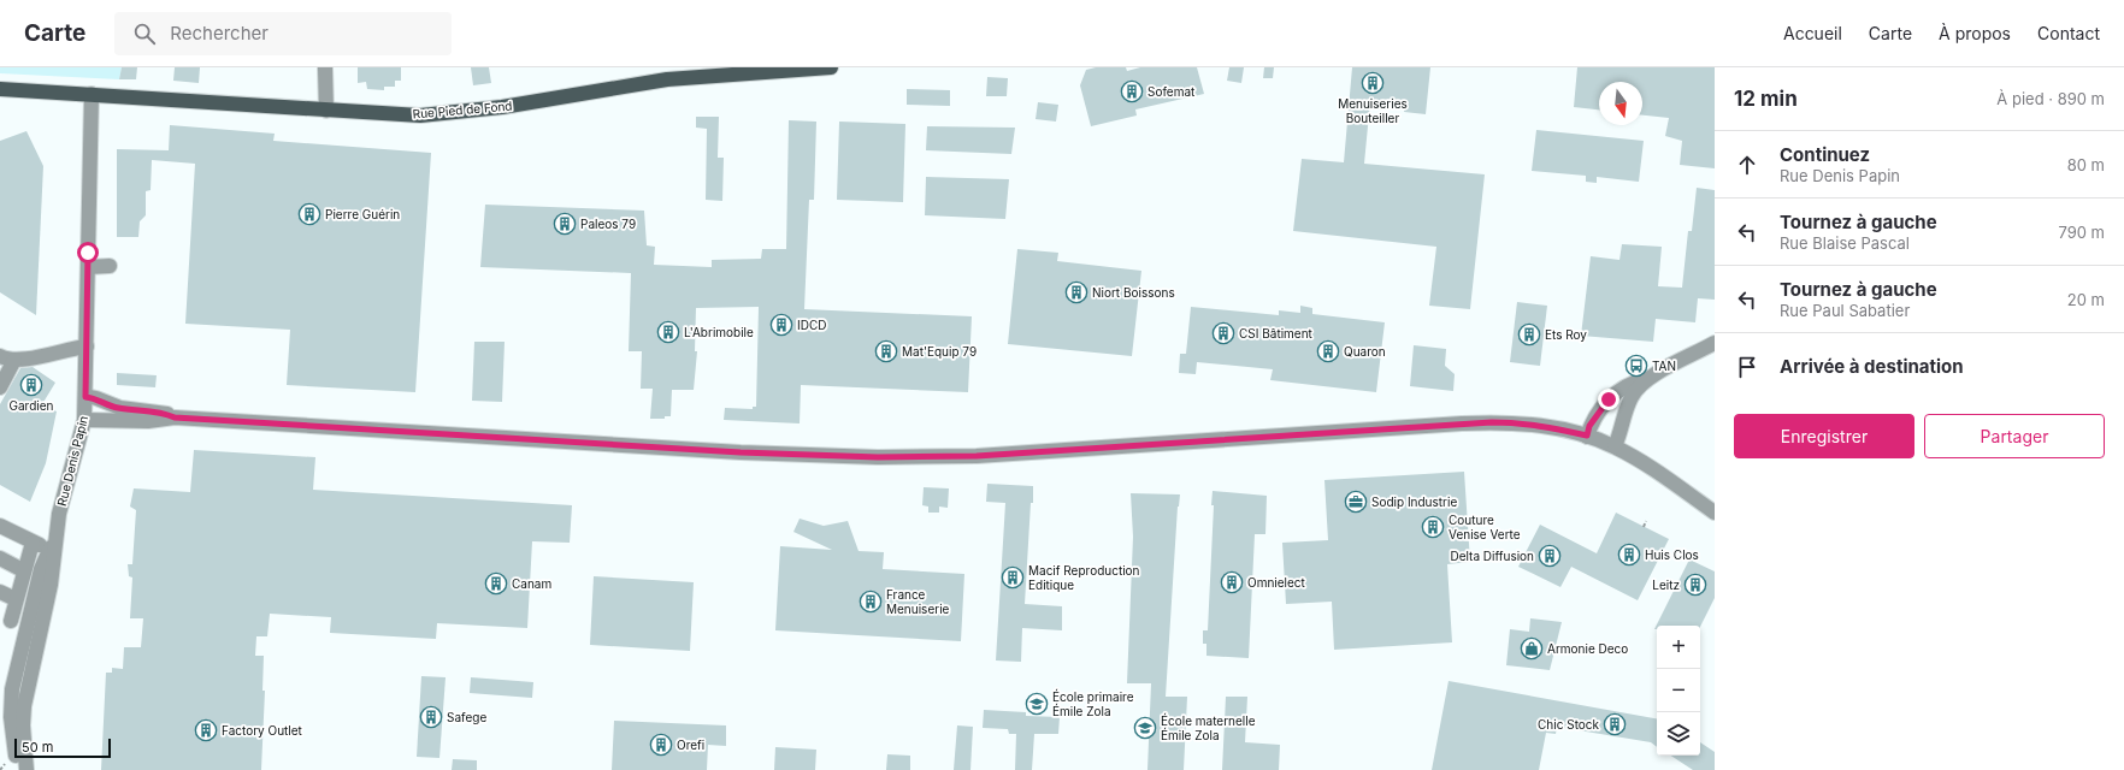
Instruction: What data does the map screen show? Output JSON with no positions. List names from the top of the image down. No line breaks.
{"streets":{"main road":["Rue Pied de Fond"],"street":["Rue Denis Papin"]},"crossings":[["Rue Pied de Fond","Rue Denis Papin"]],"places":{"building":["Menuiseries Bouteiller","Sofemat","Pierre Guérin","Paleos 79","Niort Boissons","IDCD","L'Abrimobile","CSI Bâtiment","Ets Roy","Mat'Equip 79","Quaron","Gardien","Couture Venise Verte","Huis Clos","Delta Diffusion","Macif Reproduction Editique","Omnielect","Canam","Leitz","France Menuiserie","Safege","Chic Stock","Factory Outlet","Orefi"],"bus stop":["TAN"],"office":["Sodip Industrie"],"shop":["Armonie Deco"],"school or university":["École primaire Émile Zola","École maternelle Émile Zola"]},"scale_bar":"50 m","north":"bottom","page":{"header":"Carte","search":"Rechercher","nav":["Accueil","Carte","À propos","Contact"],"heading":["12 min","À pied · 890 m"],"list":[["Continuez","Rue Denis Papin","80 m"],["Tournez à gauche","Rue Blaise Pascal","790 m"],["Tournez à gauche","Rue Paul Sabatier","20 m"],"Arrivée à destination"],"buttons":["Enregistrer","Partager"],"map_buttons":["+","−"],"scale":"50 m"}}
